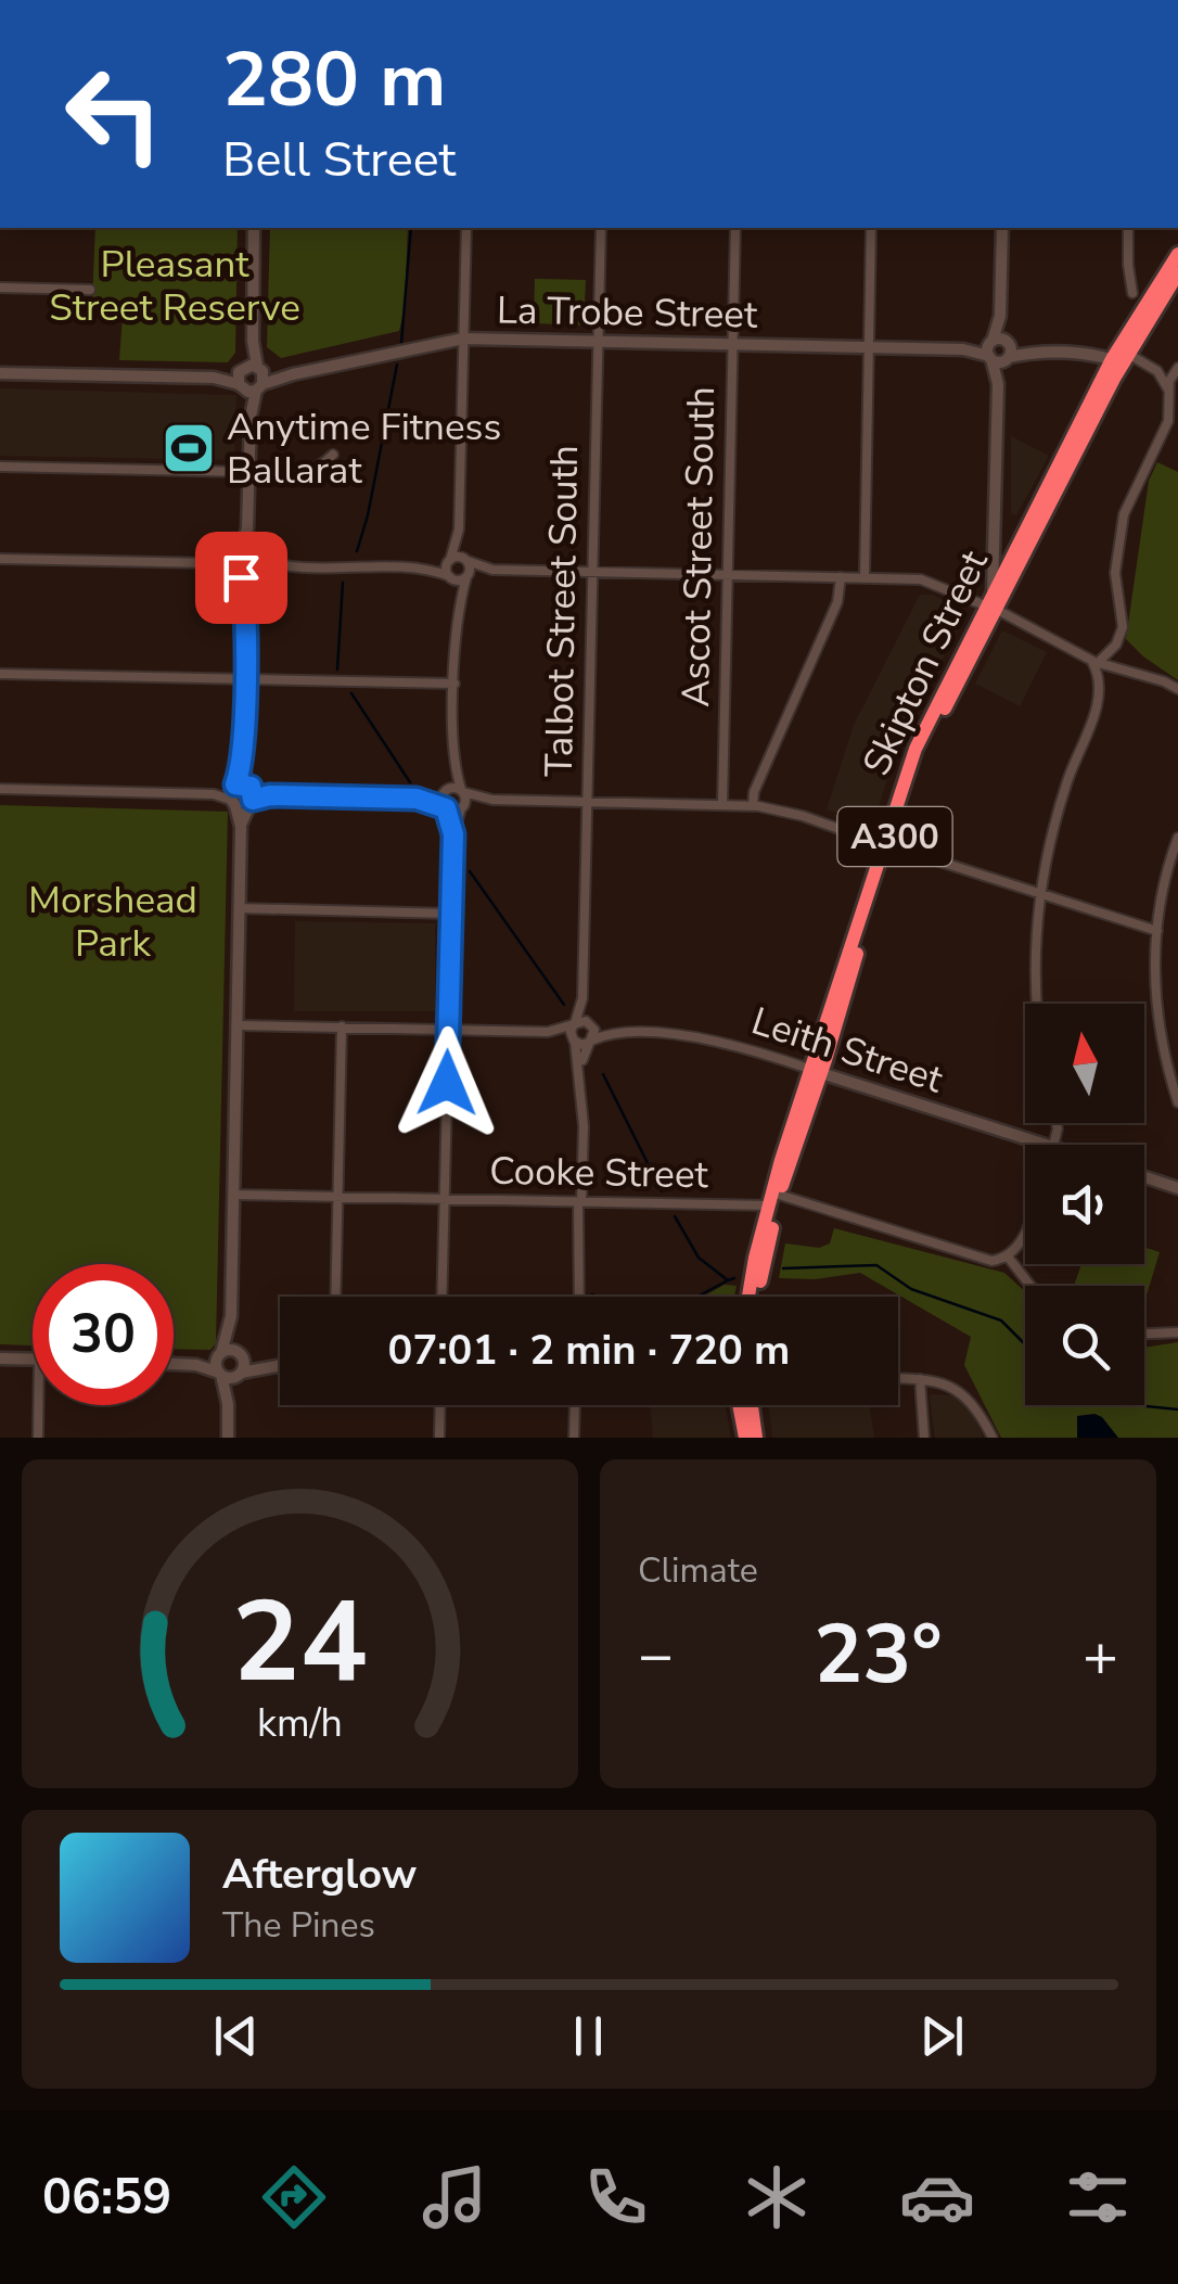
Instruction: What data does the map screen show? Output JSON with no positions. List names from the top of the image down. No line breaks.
{"streets":{"highway":["Skipton Street","A300"],"main road":["La Trobe Street","Leith Street"],"street":["Ascot Street South","Talbot Street South","Cooke Street"]},"crossings":[["La Trobe Street","Ascot Street South"],["La Trobe Street","Talbot Street South"],["Talbot Street South","Leith Street"],["Skipton Street","Leith Street"],["Skipton Street","Cooke Street"]],"parks":["Pleasant Street Reserve","Morshead Park"],"places":{"sports":["Anytime Fitness Ballarat"]},"north":"top","page":{"turn":["280 m","Bell Street"],"limit":"30","trip":"07:01 · 2 min · 720 m","tile":"Climate","heat":["−","23°","+"],"song":["Afterglow","The Pines"],"tabs":"06:59","gauge":["24","km/h"]}}
